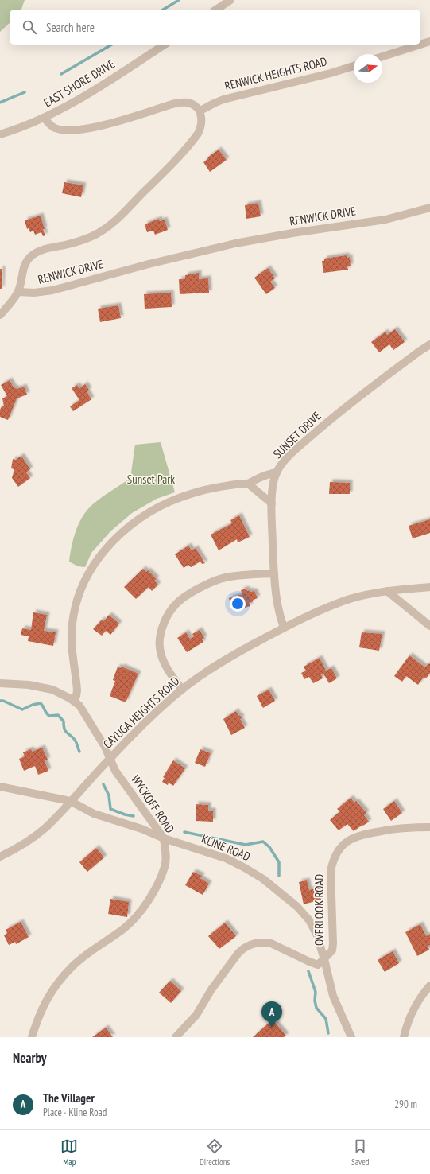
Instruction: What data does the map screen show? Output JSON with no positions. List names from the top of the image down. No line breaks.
{"streets":{"street":["RENWICK HEIGHTS ROAD","EAST SHORE DRIVE","RENWICK DRIVE","SUNSET DRIVE","CAYUGA HEIGHTS ROAD","WYCKOFF ROAD","KLINE ROAD","OVERLOOK ROAD"]},"crossings":[["RENWICK HEIGHTS ROAD","RENWICK DRIVE"],["SUNSET DRIVE","CAYUGA HEIGHTS ROAD"],["CAYUGA HEIGHTS ROAD","WYCKOFF ROAD"],["CAYUGA HEIGHTS ROAD","KLINE ROAD"],["WYCKOFF ROAD","KLINE ROAD"],["KLINE ROAD","OVERLOOK ROAD"]],"parks":["Sunset Park"],"north":"right","page":{"search":"Search here","pins":"A","heading":"Nearby","list":[{"mark":"A","name":"The Villager","note":"Place · Kline Road","value":"290 m"}],"nav":["Map","Directions","Saved"]}}
